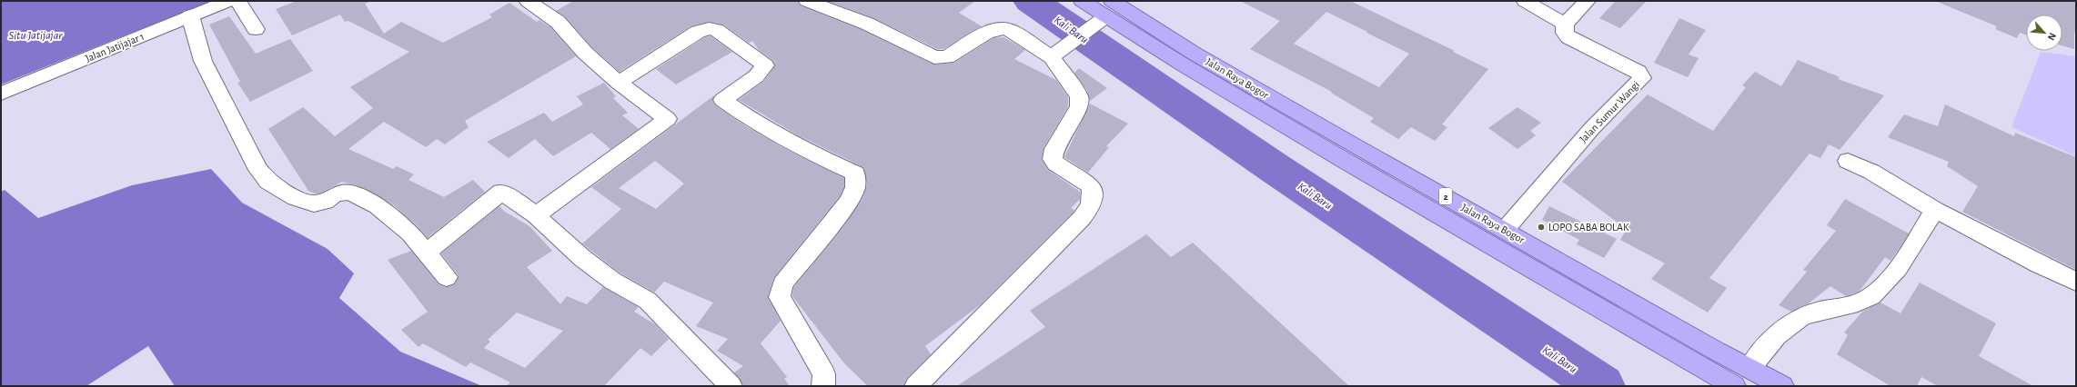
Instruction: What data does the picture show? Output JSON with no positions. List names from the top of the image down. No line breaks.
{"streets":{"highway":["Jalan Raya Bogor","2"],"street":["Jalan Jatijajar 1","Jalan Sumur Wangi"]},"crossings":[["Jalan Raya Bogor","Jalan Sumur Wangi"]],"water":["Kali Baru","Situ Jatijajar"],"places":["LOPO SABA BOLAK"],"north":"bottom right"}
